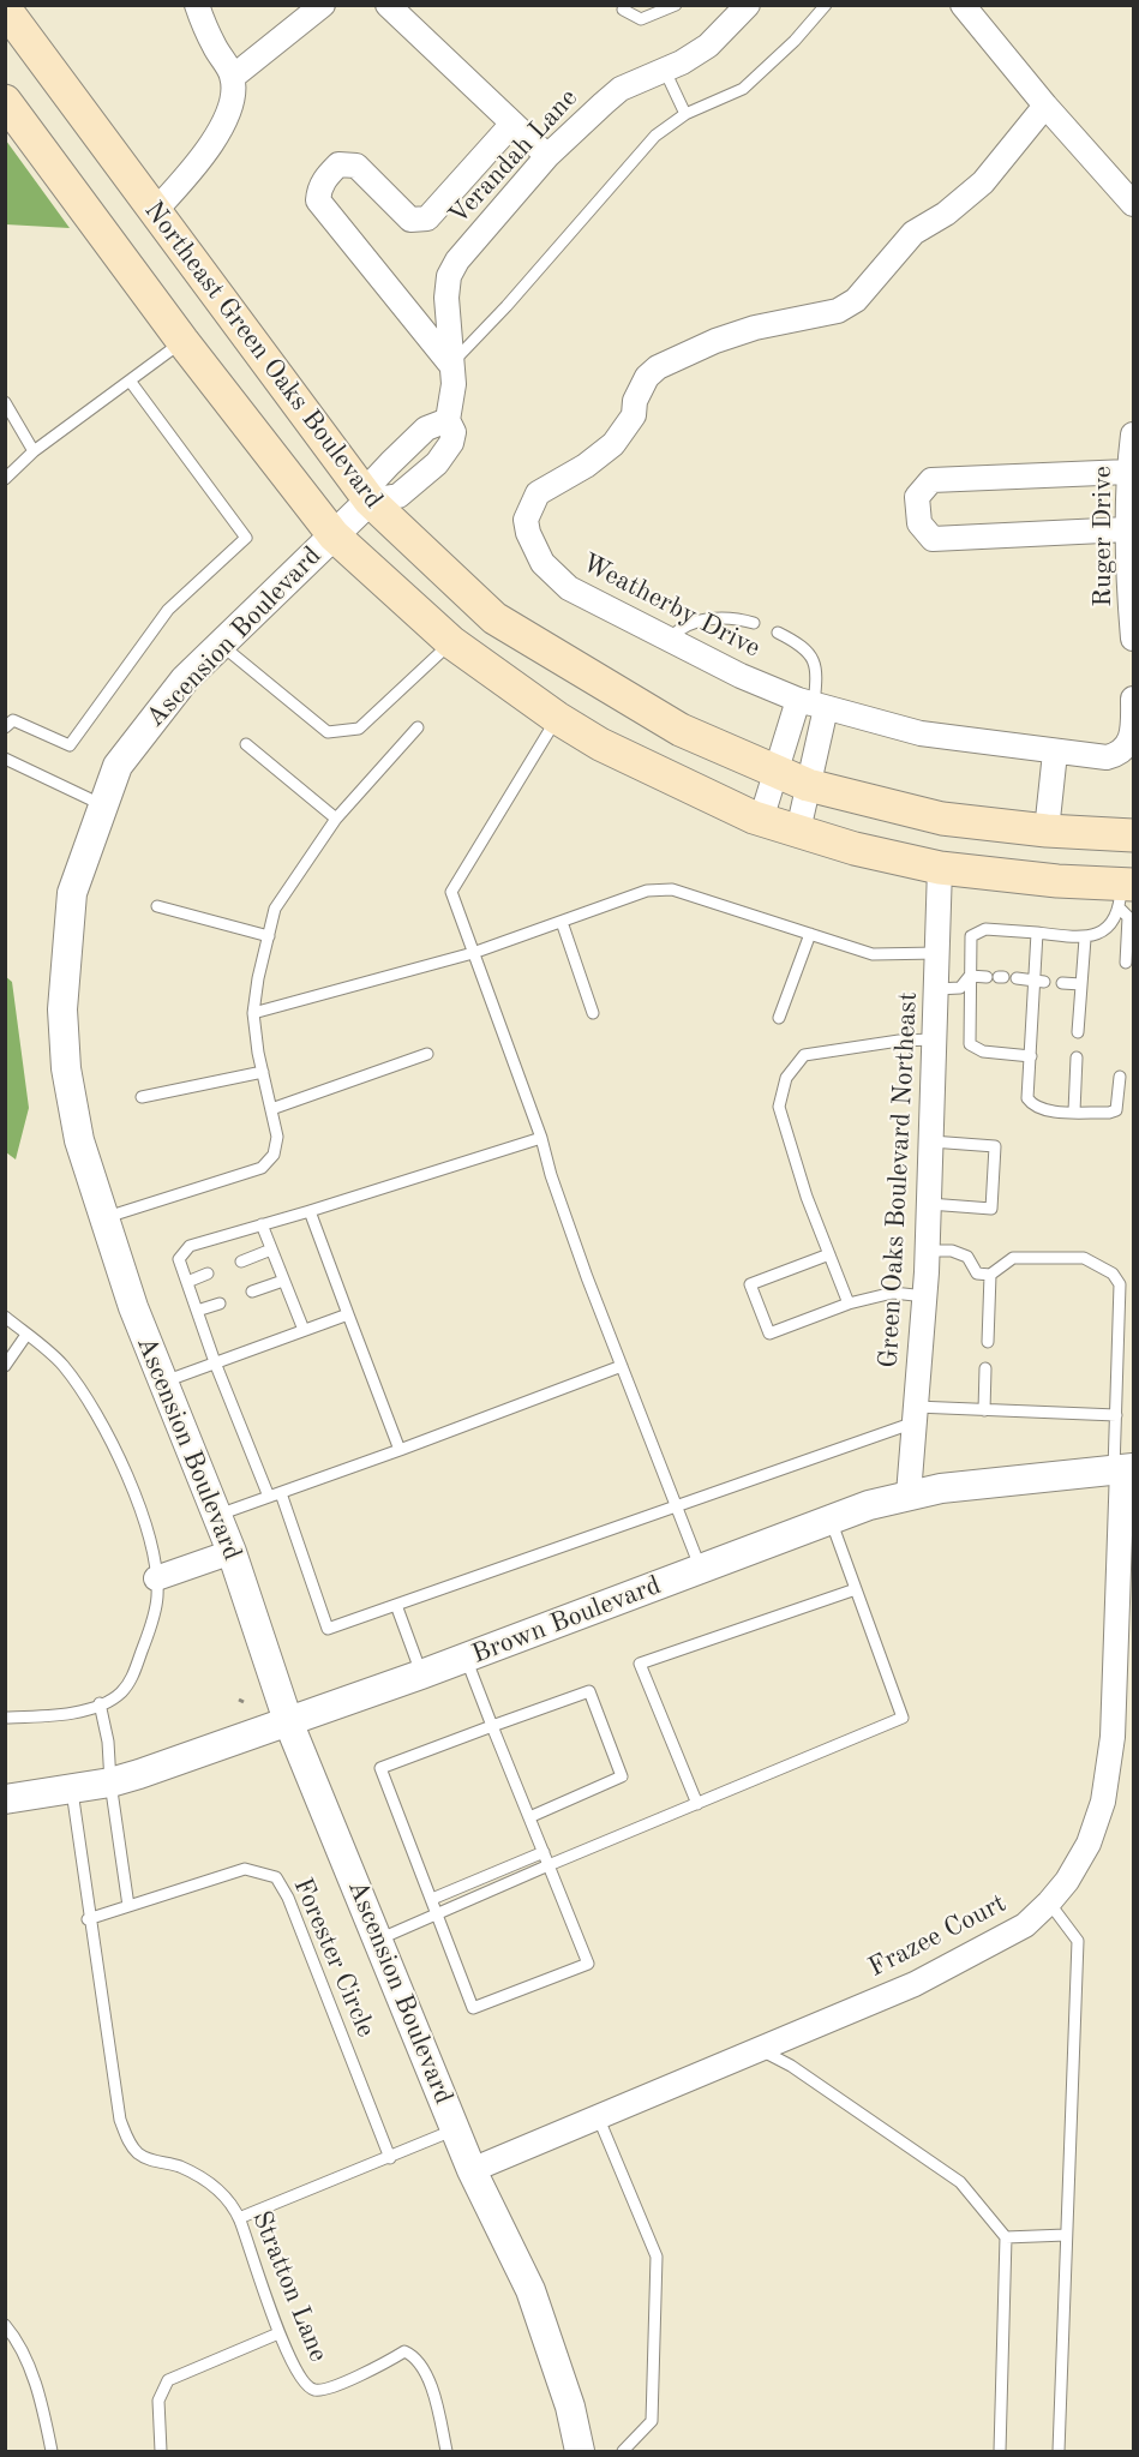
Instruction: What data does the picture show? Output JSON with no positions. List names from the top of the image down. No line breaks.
{"streets":{"main road":["Northeast Green Oaks Boulevard"],"street":["Verandah Lane","Ruger Drive","Weatherby Drive","Ascension Boulevard","Green Oaks Boulevard Northeast","Brown Boulevard","Frazee Court"],"lane":["Forester Circle","Stratton Lane"]},"crossings":[["Verandah Lane","Northeast Green Oaks Boulevard"],["Verandah Lane","Ascension Boulevard"],["Northeast Green Oaks Boulevard","Ascension Boulevard"],["Northeast Green Oaks Boulevard","Green Oaks Boulevard Northeast"],["Ascension Boulevard","Brown Boulevard"],["Ascension Boulevard","Frazee Court"],["Green Oaks Boulevard Northeast","Brown Boulevard"],["Brown Boulevard","Frazee Court"],["Brown Boulevard","Stratton Lane"]]}
